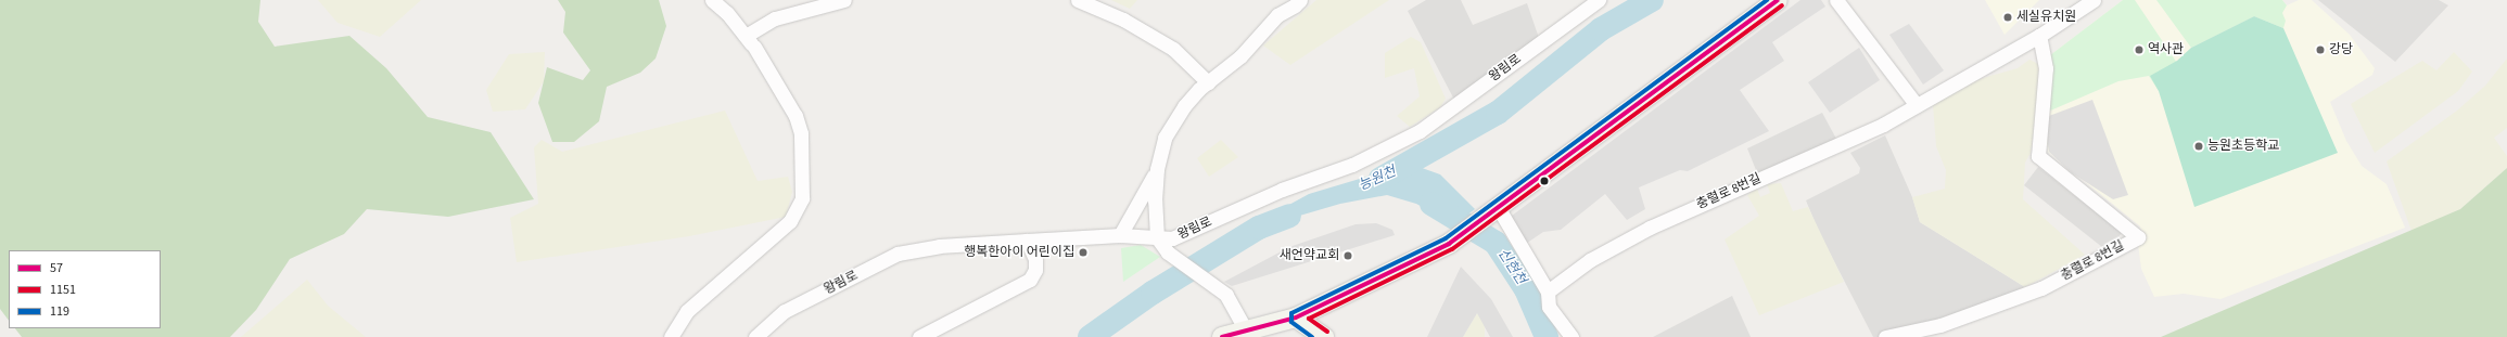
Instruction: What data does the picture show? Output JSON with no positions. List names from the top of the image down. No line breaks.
{"streets":{"street":["왕림로","충렬로 8번길"]},"water":["능원천","신현천"],"places":["세실유치원","역사관","강당","능원초등학교","행복한아이 어린이집","새언약교회"],"lines":["transit line 57","transit line 119","transit line 1151"],"legend":["57","1151","119"]}
